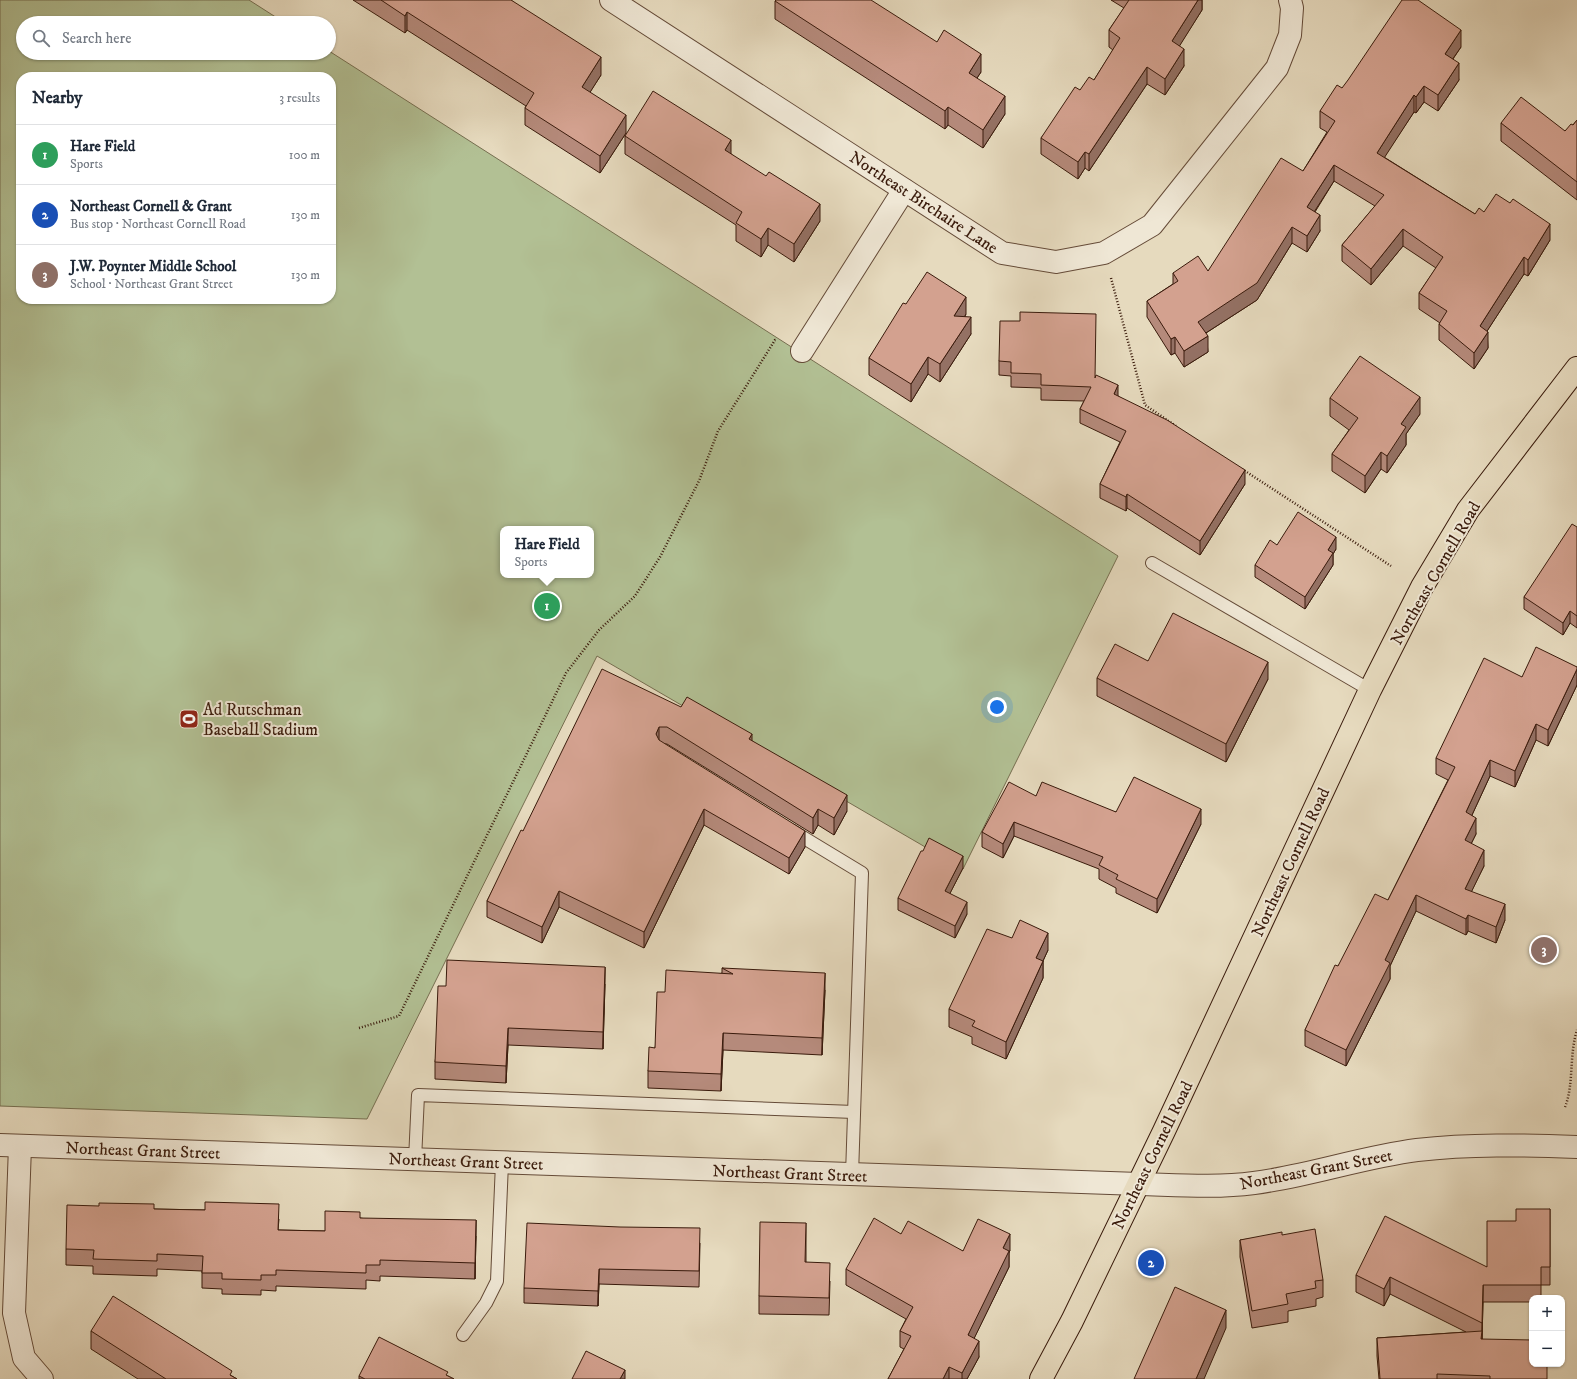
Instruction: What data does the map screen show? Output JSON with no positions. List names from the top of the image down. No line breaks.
{"streets":{"highway":["Northeast Cornell Road"],"street":["Northeast Birchaire Lane","Northeast Grant Street"]},"crossings":[["Northeast Cornell Road","Northeast Grant Street"]],"places":{"sports":["Ad Rutschman Baseball Stadium"]},"page":{"search":"Search here","heading":["Nearby","3 results"],"list":[{"mark":"1","name":"Hare Field","note":"Sports","value":"100 m"},{"mark":"2","name":"Northeast Cornell & Grant","note":"Bus stop · Northeast Cornell Road","value":"130 m"},{"mark":"3","name":"J.W. Poynter Middle School","note":"School · Northeast Grant Street","value":"130 m"}],"popup":["Hare Field","Sports"],"pins":["1","3","2"],"map_buttons":["+","−"]}}
